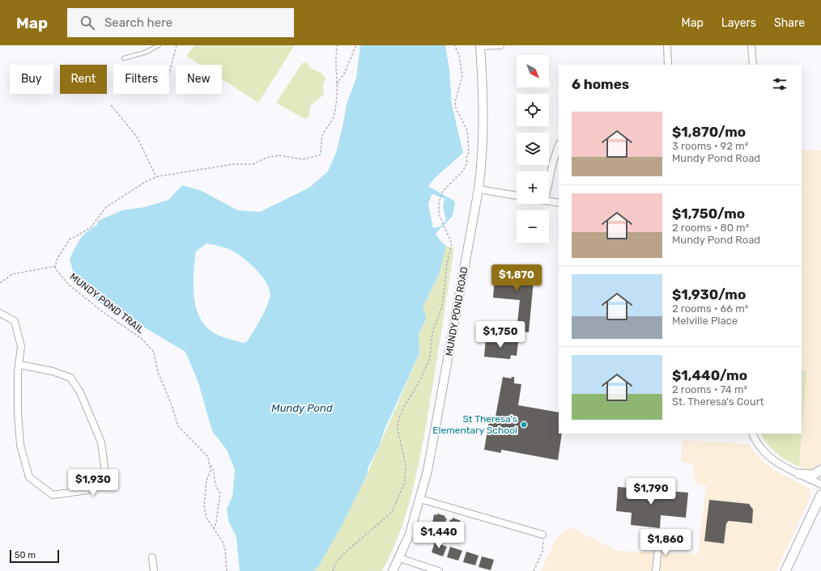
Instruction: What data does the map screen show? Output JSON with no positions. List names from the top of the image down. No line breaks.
{"streets":{"street":["MUNDY POND ROAD"],"path":["MUNDY POND TRAIL"]},"water":["Mundy Pond"],"places":["St Theresa's Elementary School"],"scale_bar":"50 m","north":"bottom right","page":{"header":"Map","search":"Search here","nav":["Map","Layers","Share"],"map_buttons":["+","−"],"chip":["Buy","Rent","Filters","New"],"heading":"6 homes","list":[{"name":"$1,870/mo","note":"3 rooms · 92 m² · Mundy Pond Road"},{"name":"$1,750/mo","note":"2 rooms · 80 m² · Mundy Pond Road"},{"name":"$1,930/mo","note":"2 rooms · 66 m² · Melville Place"},{"name":"$1,440/mo","note":"2 rooms · 74 m² · St. Theresa's Court"}],"price":["$1,870","$1,750","$1,930","$1,790","$1,440","$1,860"],"scale":"50 m"}}
